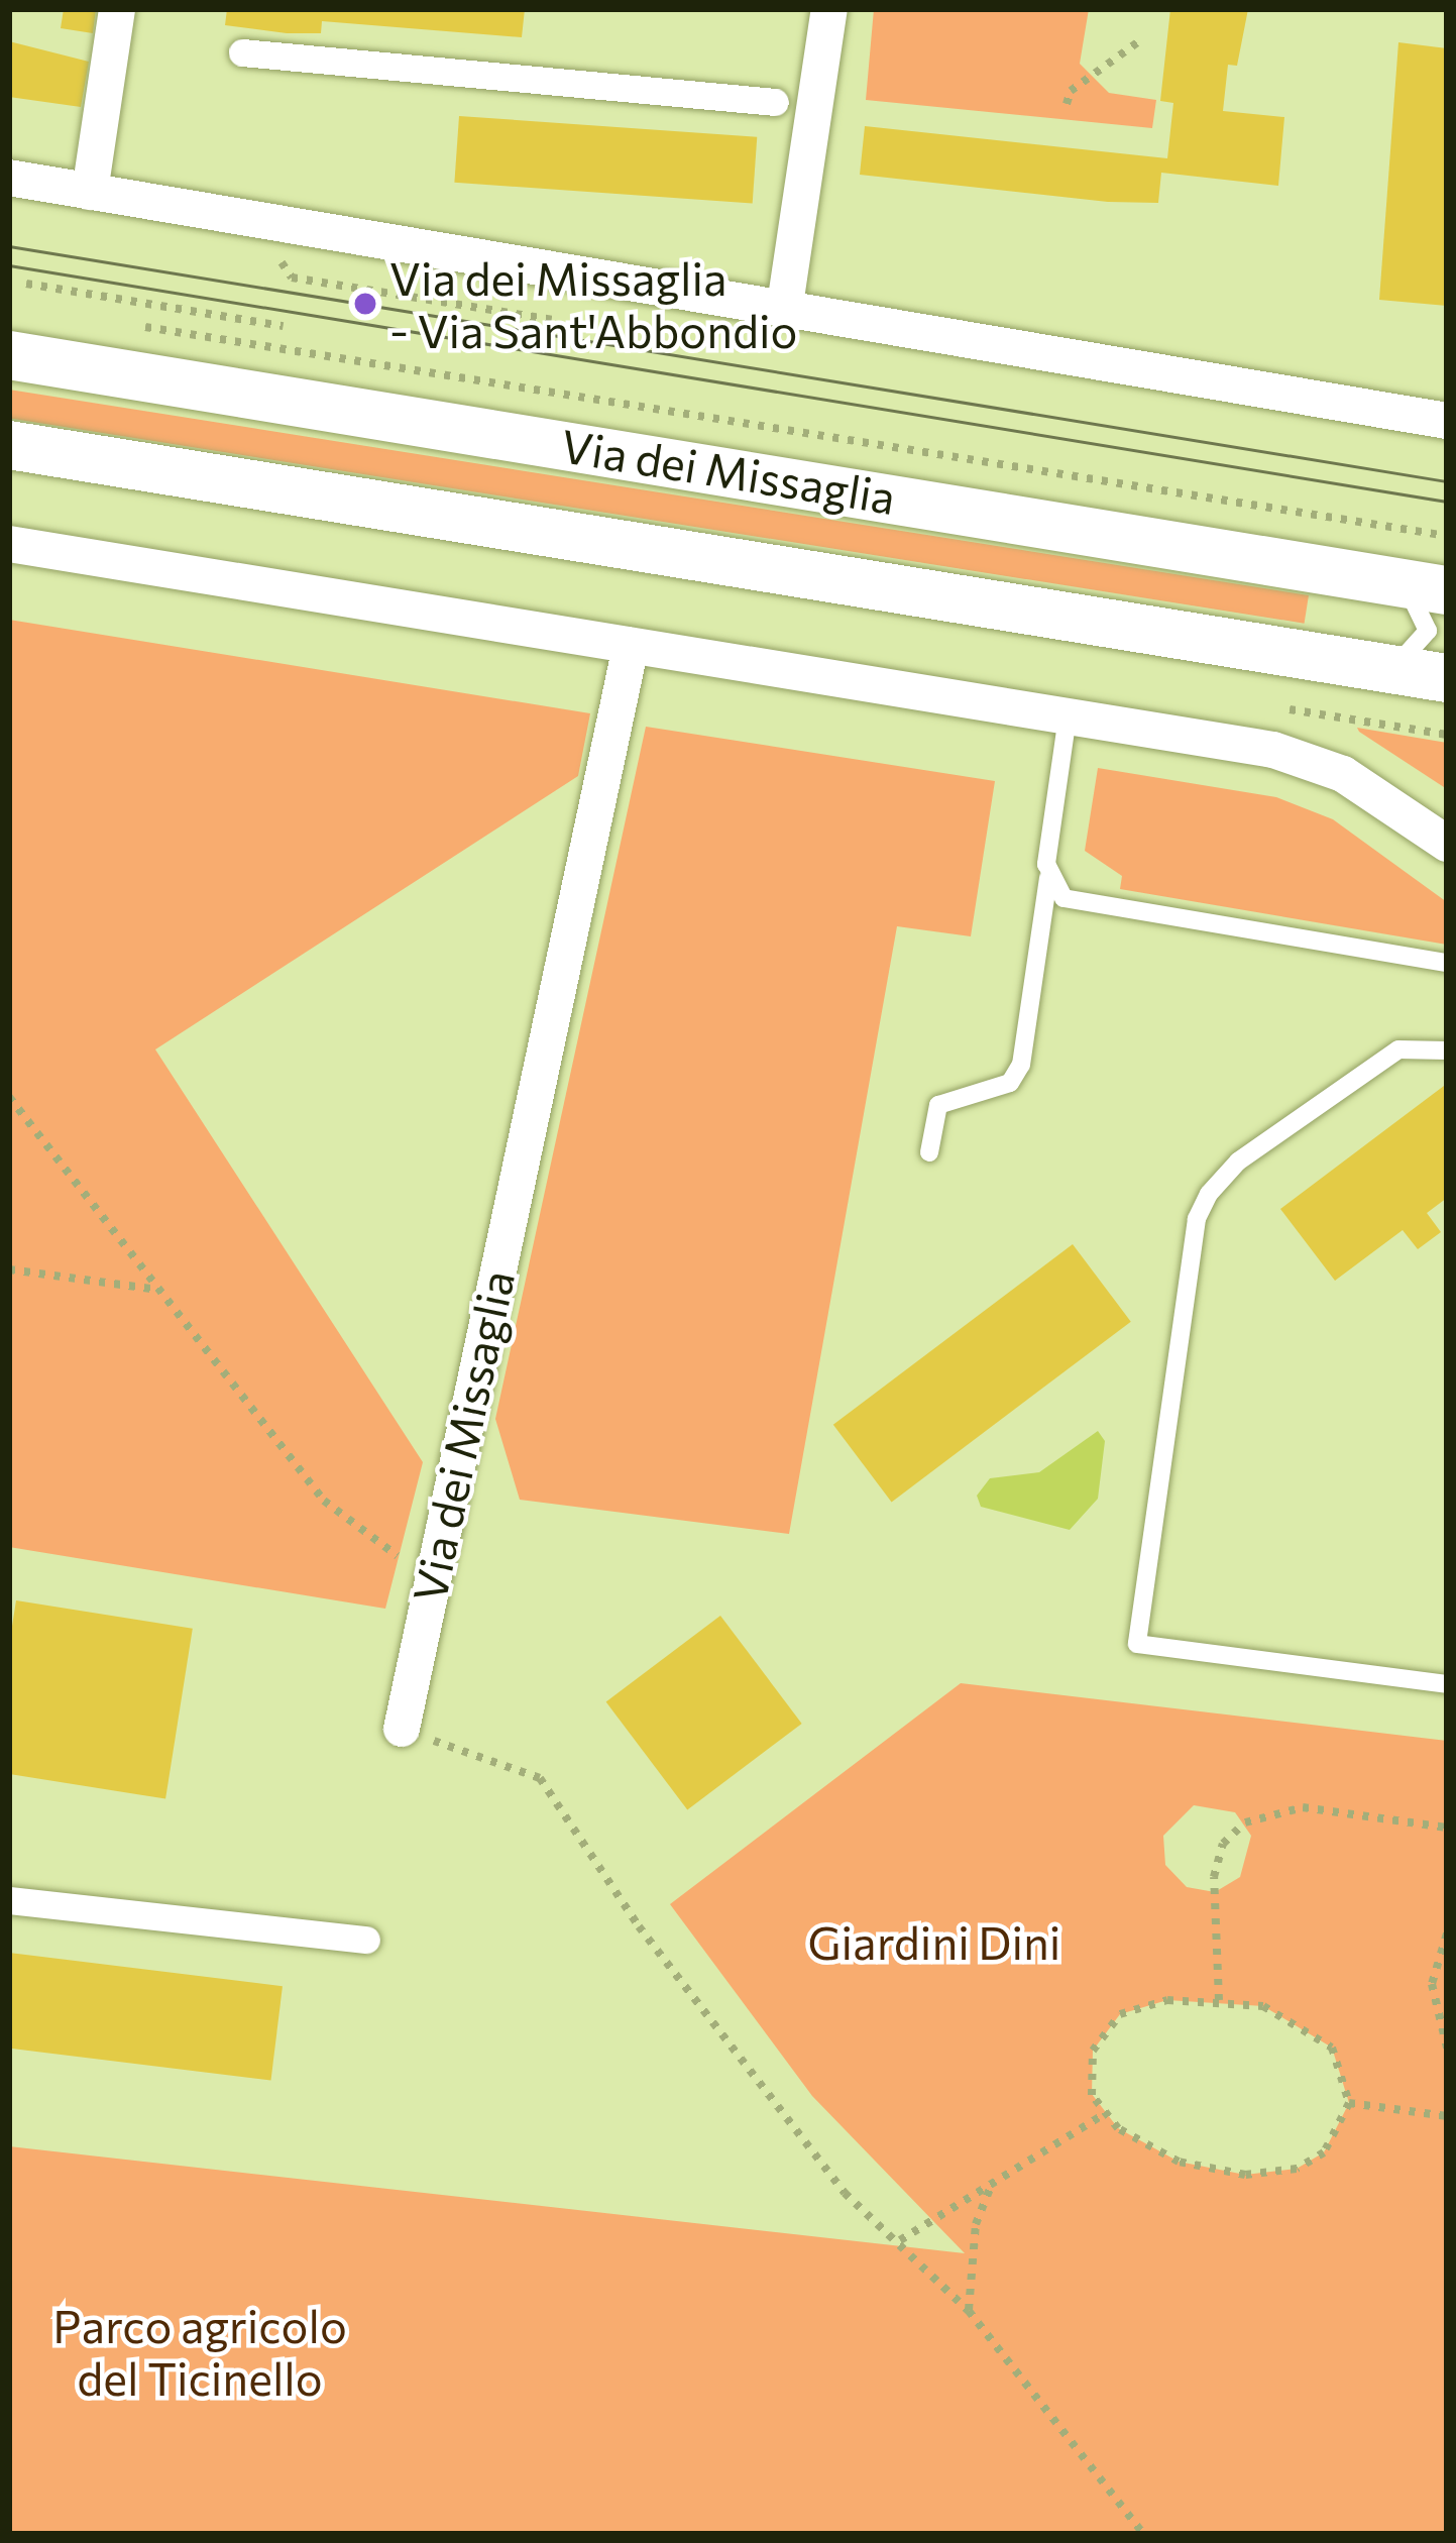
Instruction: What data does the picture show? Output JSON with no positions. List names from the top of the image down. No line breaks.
{"streets":{"main road":["Via dei Missaglia"]},"parks":["Giardini Dini","Parco agricolo del Ticinello"],"places":["Via dei Missaglia - Via Sant'Abbondio"]}
